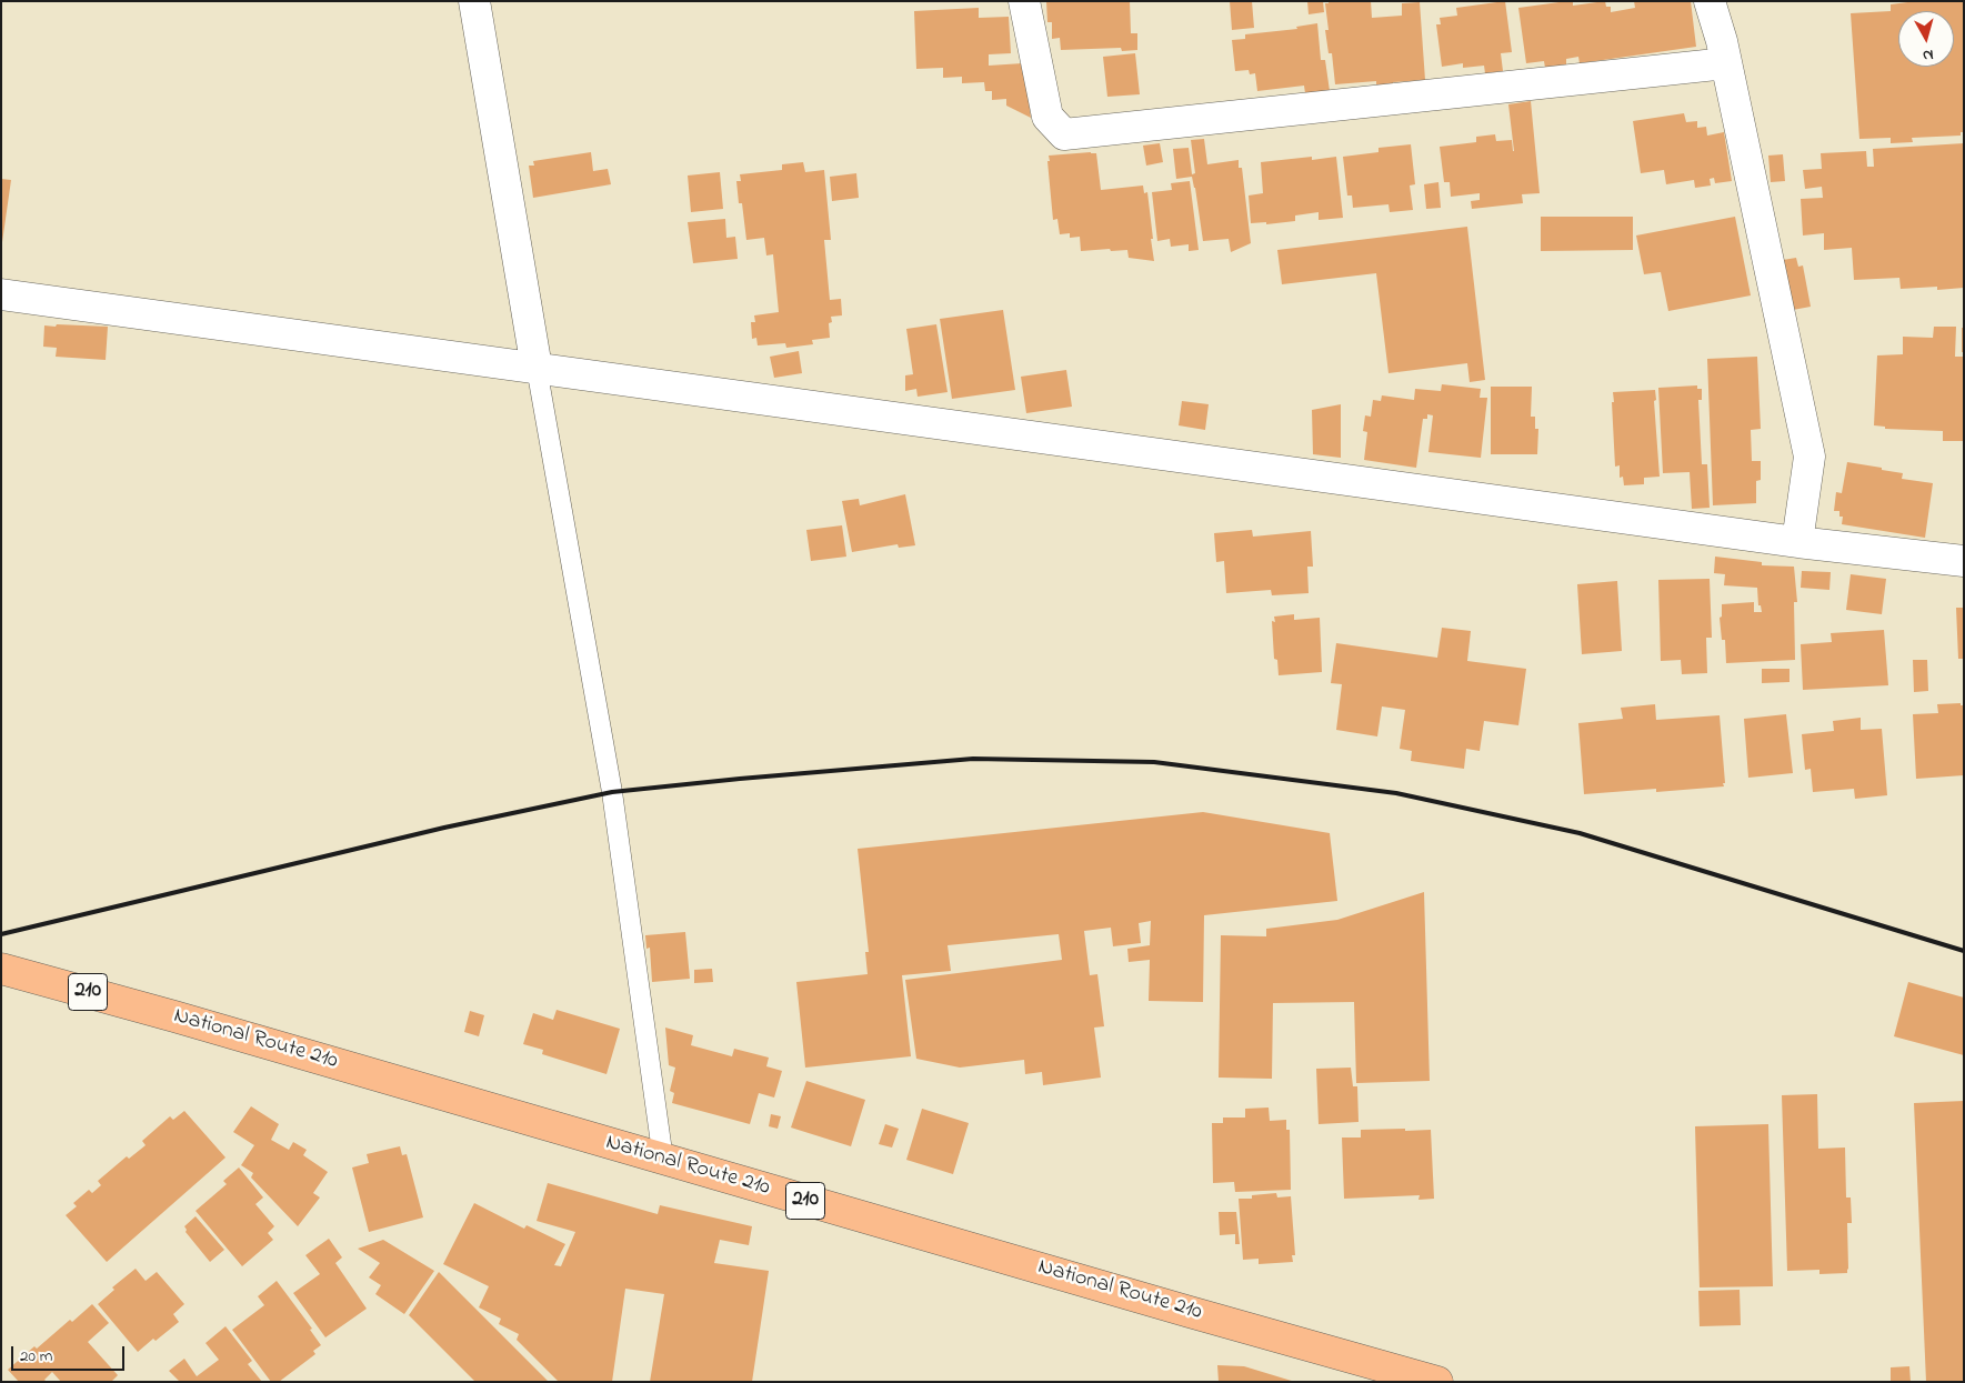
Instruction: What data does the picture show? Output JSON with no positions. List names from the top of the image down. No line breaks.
{"streets":{"highway":["210","National Route 210"]},"scale_bar":"20 m","north":"bottom"}
